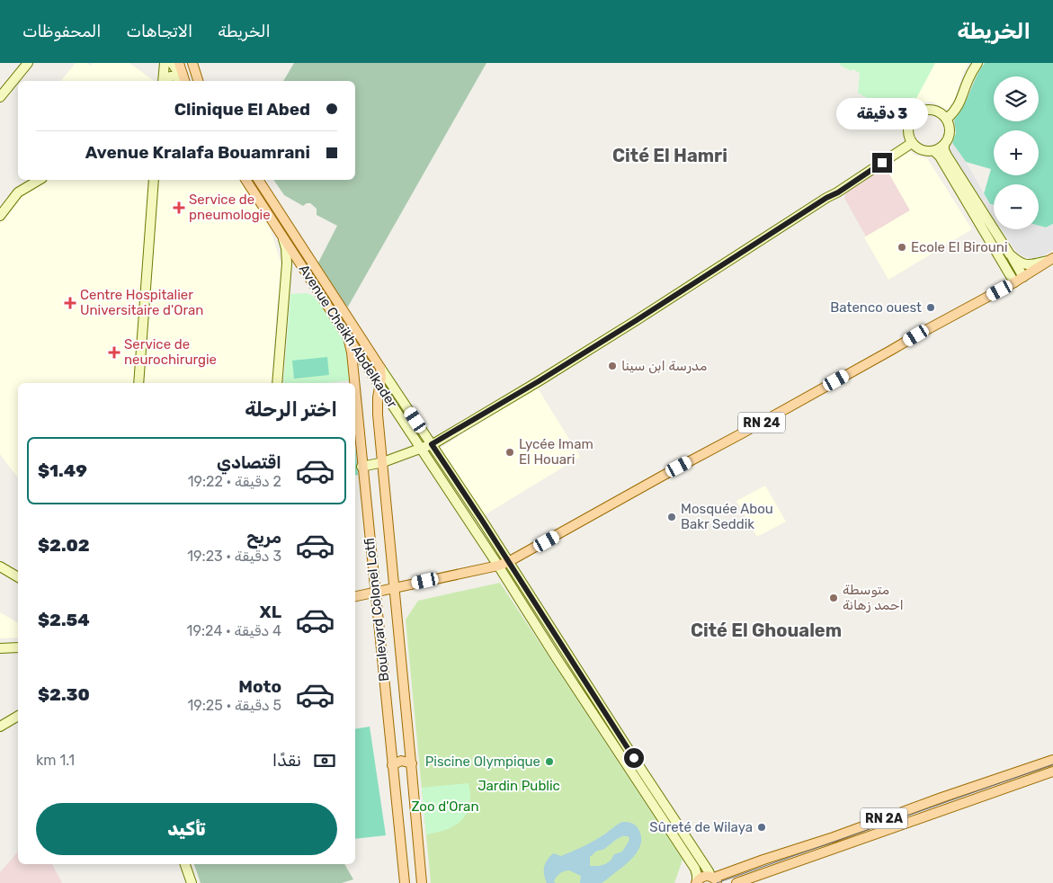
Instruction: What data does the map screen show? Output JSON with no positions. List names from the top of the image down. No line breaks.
{"streets":{"main road":["Avenue Cheikh Abdelkader","RN 24","Boulevard Colonel Lotfi","RN 2A"]},"crossings":[["Avenue Cheikh Abdelkader","RN 24"],["Avenue Cheikh Abdelkader","Boulevard Colonel Lotfi"],["Avenue Cheikh Abdelkader","RN 2A"],["RN 24","Boulevard Colonel Lotfi"]],"districts":["Cité El Hamri","Cité El Ghoualem"],"parks":["Jardin Public","Zoo d'Oran"],"places":{"health":["Service de pneumologie","Centre Hospitalier Universitaire d'Oran","Service de neurochirurgie"],"other":["Ecole El Birouni","Batenco ouest","مدرسة ابن سينا","Lycée Imam El Houari","Mosquée Abou Bakr Seddik","متوسطة احمد زهانة","Piscine Olympique","Sûreté de Wilaya"]},"page":{"header":"الخريطة","nav":["الخريطة","الاتجاهات","المحفوظات"],"map_buttons":["+","−"],"banner":["Clinique El Abed","Avenue Kralafa Bouamrani"],"bubble":"3 دقيقة","heading":"اختر الرحلة","list":[{"name":"اقتصادي","note":"2 دقيقة · 19:22","value":"$1.49"},{"name":"مريح","note":"3 دقيقة · 19:23","value":"$2.02"},{"name":"XL","note":"4 دقيقة · 19:24","value":"$2.54"},{"name":"Moto","note":"5 دقيقة · 19:25","value":"$2.30"}],"pay":["نقدًا","1.1 km"],"buttons":"تأكيد"}}
